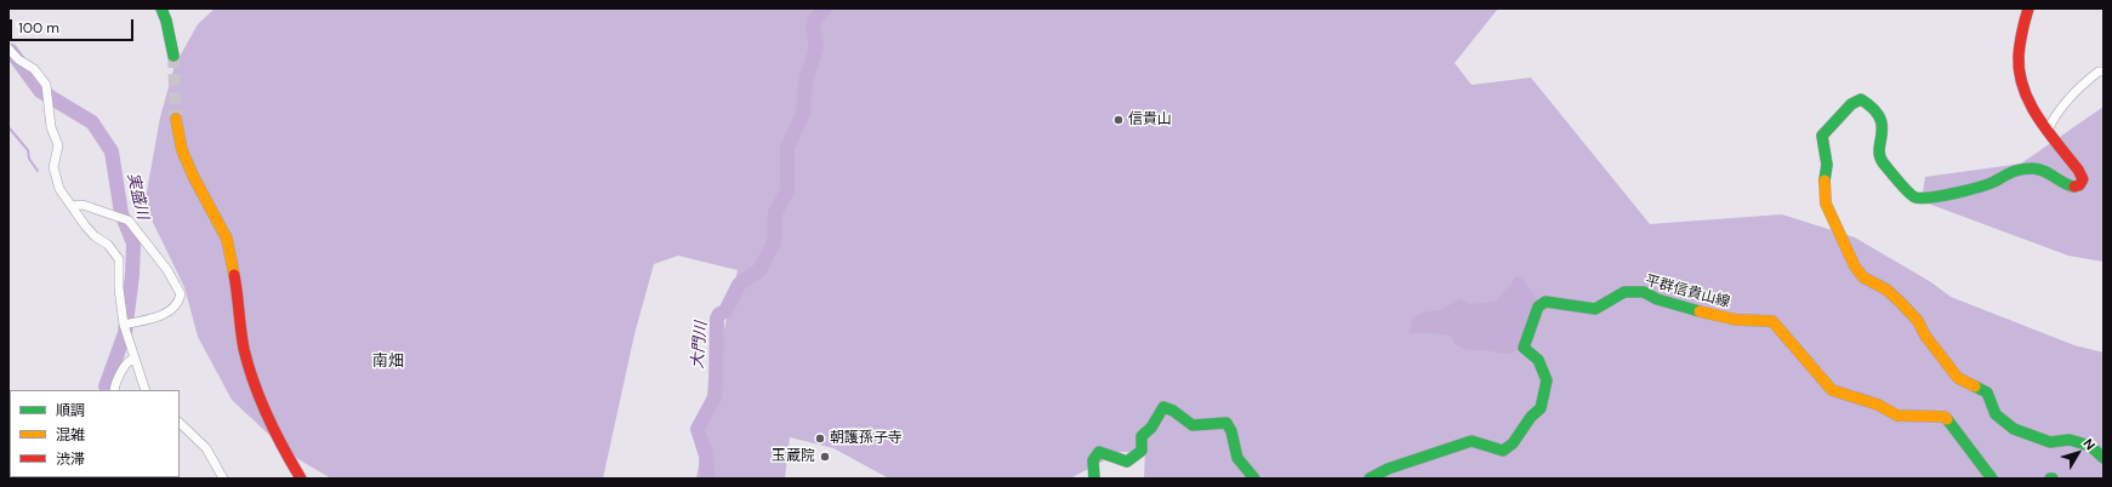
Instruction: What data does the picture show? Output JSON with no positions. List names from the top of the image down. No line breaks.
{"streets":{"street":["平群信貴山線"]},"districts":["南畑"],"water":["実盛川","大門川"],"places":["信貴山","朝護孫子寺","玉蔵院"],"legend":["順調","混雑","渋滞"],"scale_bar":"100 m","north":"top right"}
